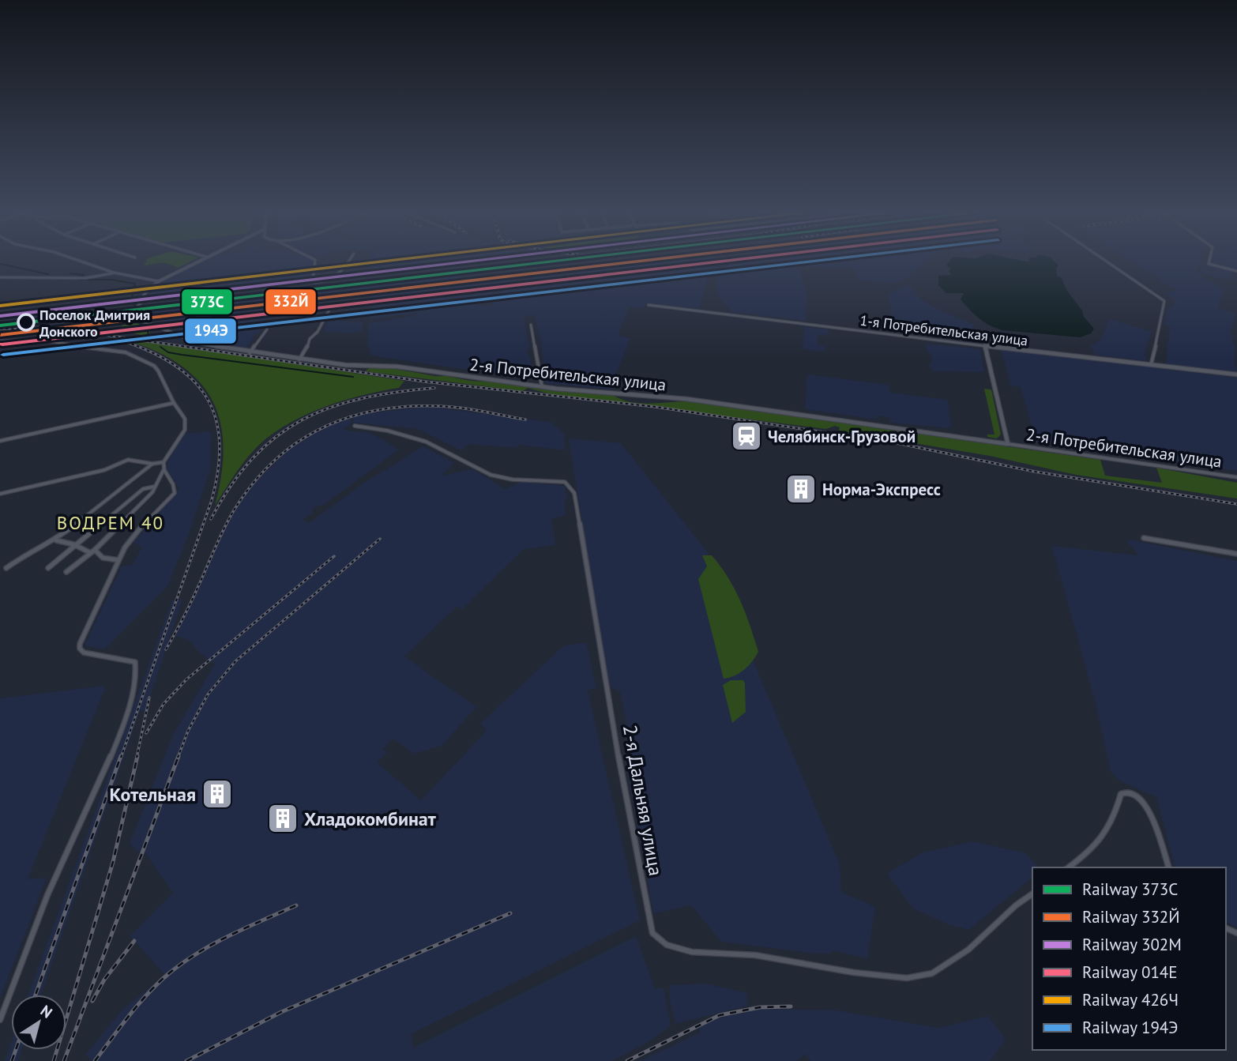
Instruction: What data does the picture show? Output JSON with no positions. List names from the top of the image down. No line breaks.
{"streets":{"street":["1-я Потребительская улица","2-я Потребительская улица","2-я Дальняя улица"]},"crossings":[["1-я Потребительская улица","2-я Потребительская улица"]],"districts":["ВОДРЕМ 40"],"places":{"other":["Поселок Дмитрия Донского"],"station":["Челябинск-Грузовой"],"building":["Норма-Экспресс","Котельная","Хладокомбинат"]},"lines":["rail line 373C","rail line 332Й","rail line 302М","rail line 014Е","rail line 426Ч","rail line 194Э"],"legend":["Railway 373C","Railway 332Й","Railway 302М","Railway 014Е","Railway 426Ч","Railway 194Э"],"north":"top right"}
